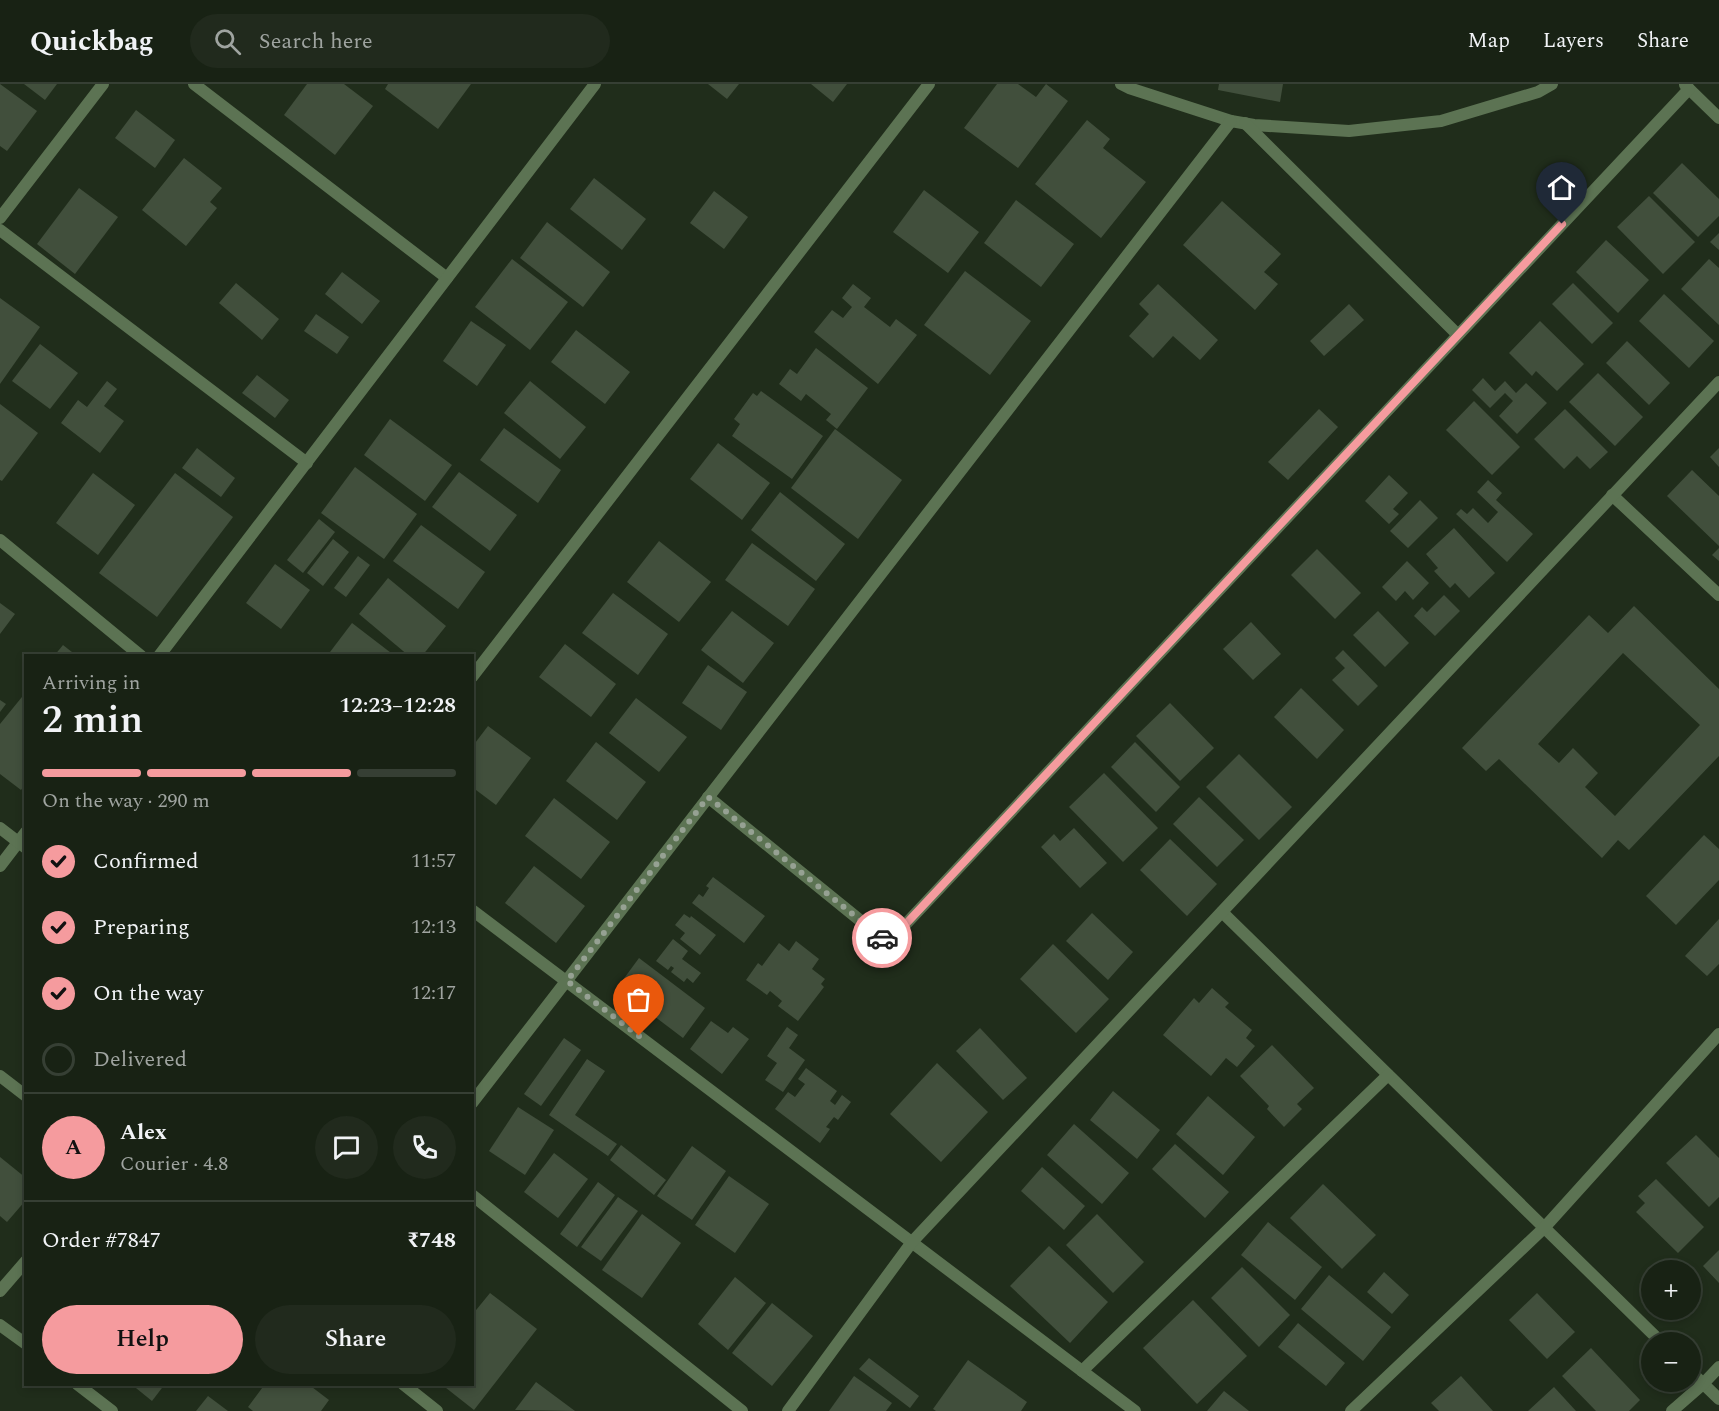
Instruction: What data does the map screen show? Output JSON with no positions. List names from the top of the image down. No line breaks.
{"page":{"header":"Quickbag","search":"Search here","nav":["Map","Layers","Share"],"heading":["2 min","Arriving in","12:23–12:28"],"panel":["Alex","Courier · 4.8","Order #7847","₹748"],"bar":"On the way · 290 m","list":[["Confirmed","11:57"],["Preparing","12:13"],["On the way","12:17"],"Delivered"],"round":"A","map_buttons":["+","−"],"buttons":["Help","Share"]}}
